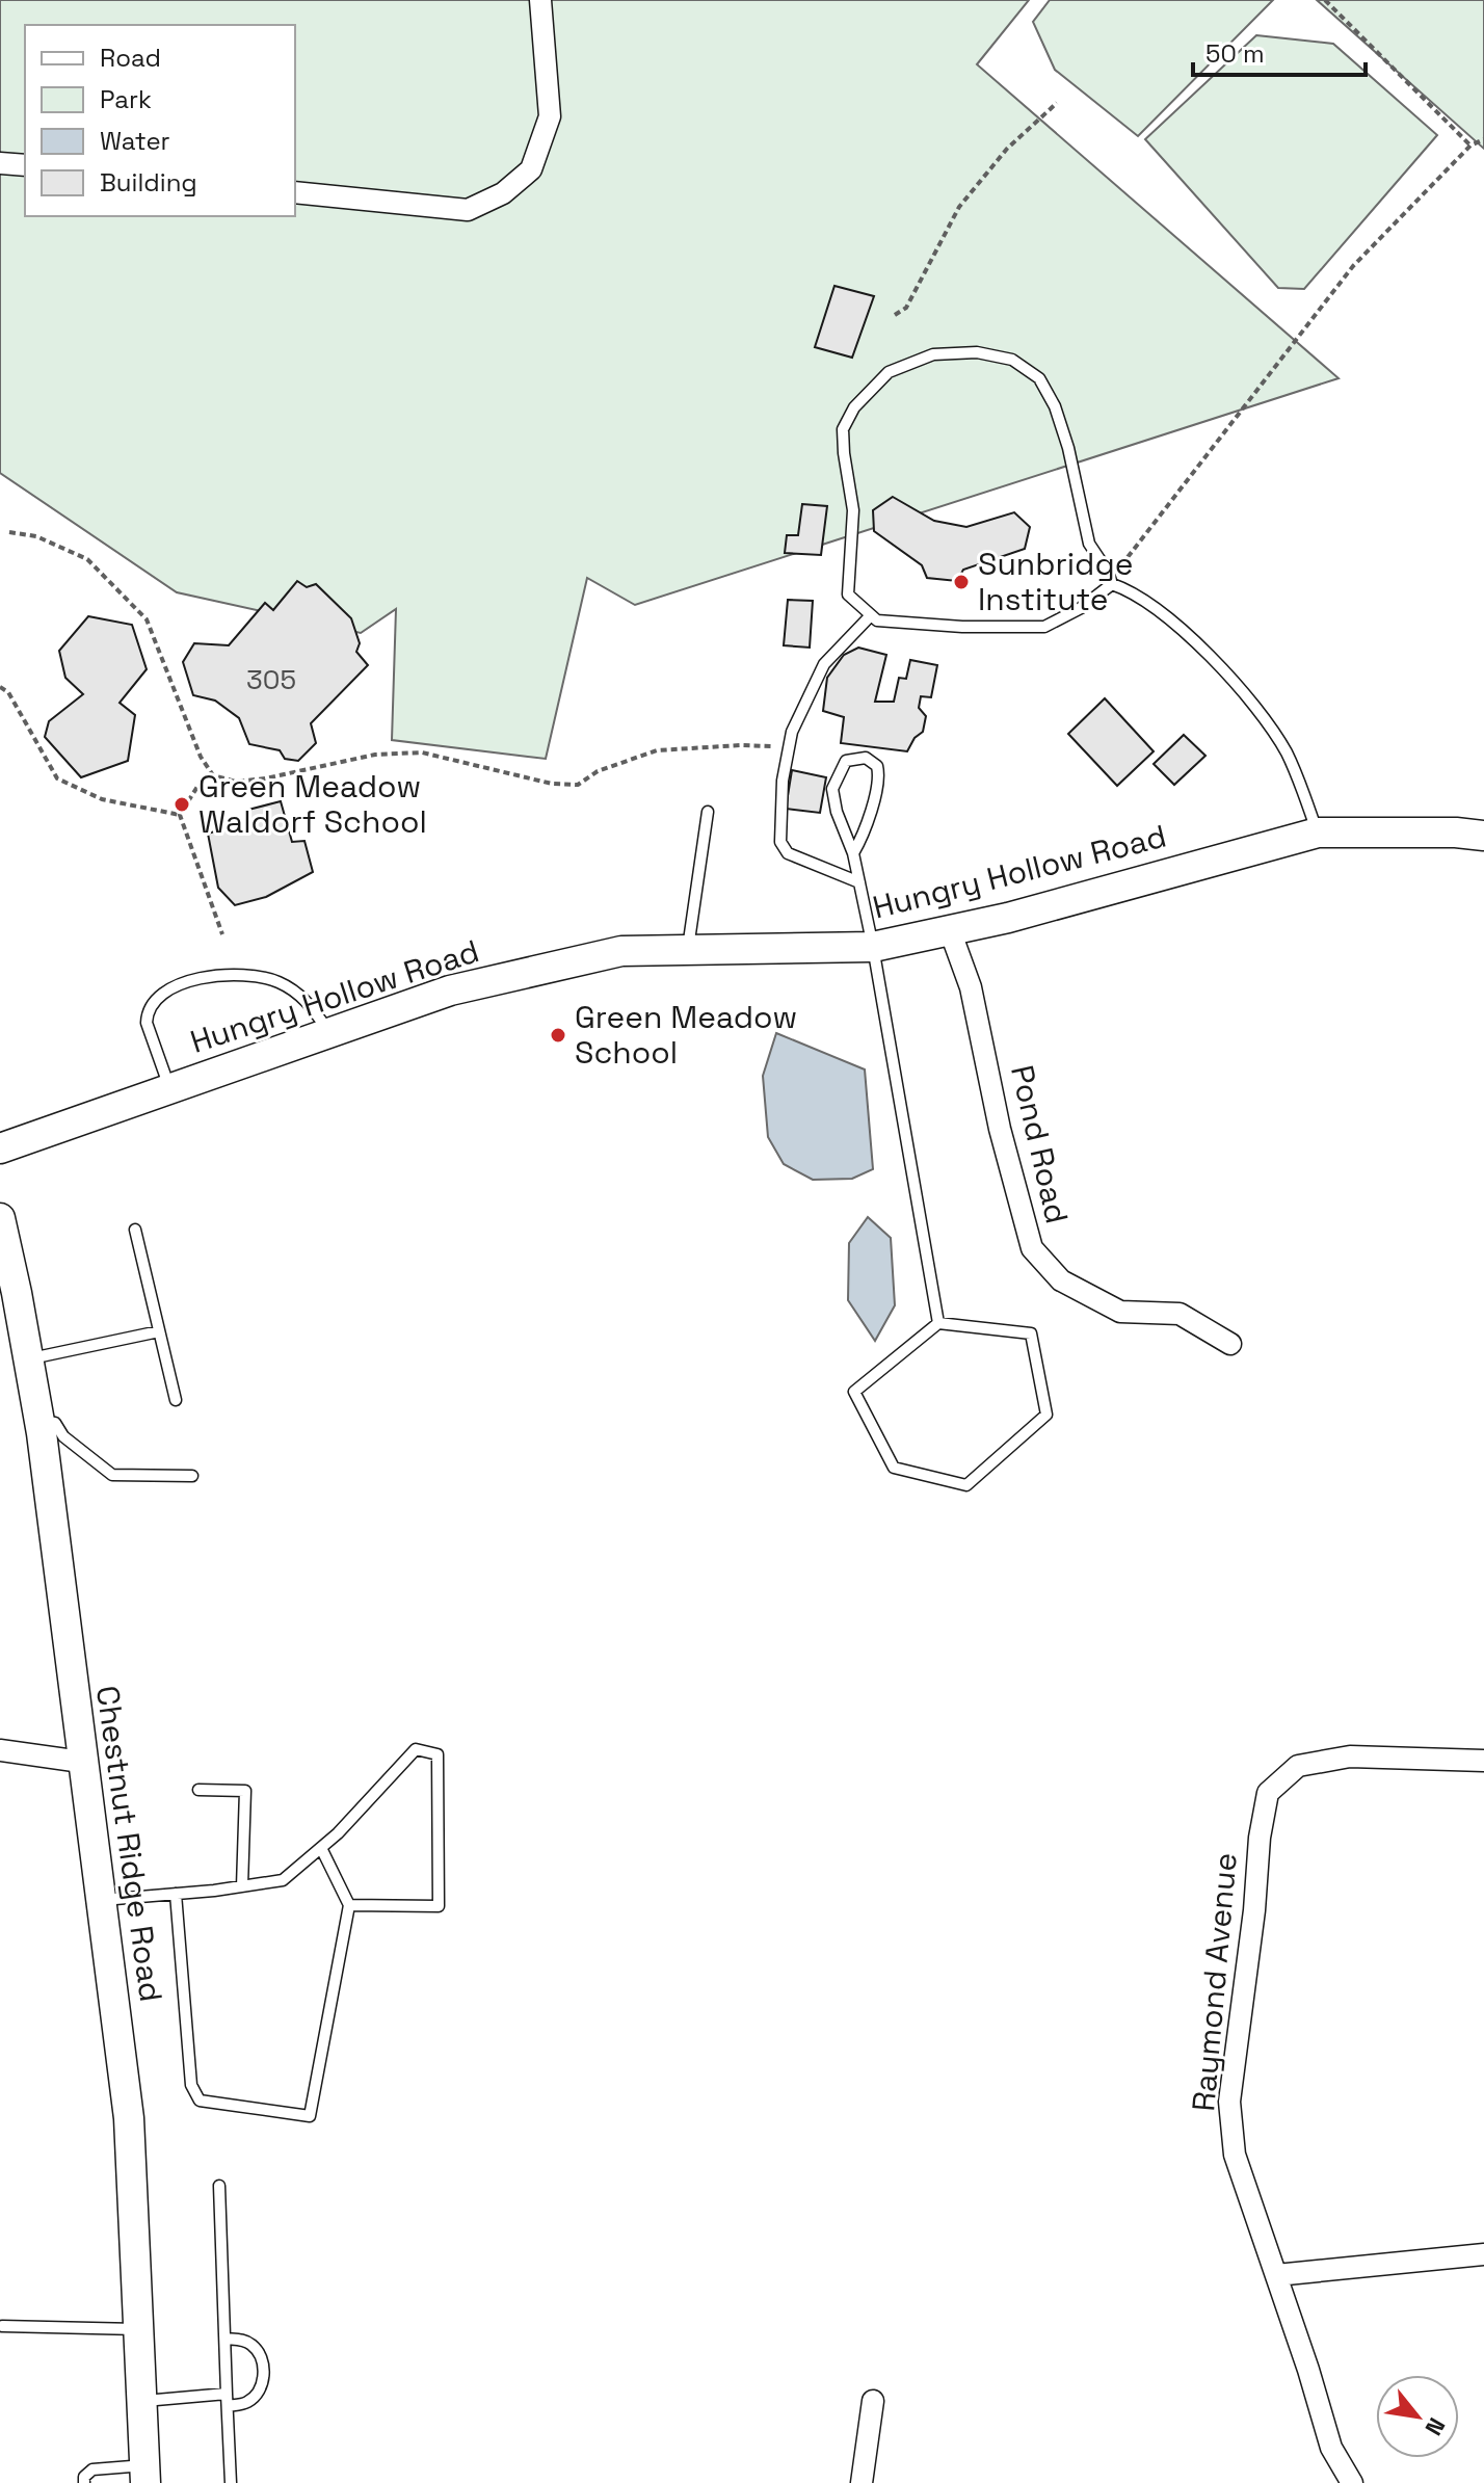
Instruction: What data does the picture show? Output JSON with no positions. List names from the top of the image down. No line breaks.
{"streets":{"street":["Hungry Hollow Road","Pond Road","Chestnut Ridge Road","Raymond Avenue"]},"crossings":[["Hungry Hollow Road","Pond Road"]],"places":["Sunbridge Institute","Green Meadow Waldorf School","Green Meadow School"],"house_numbers":["305"],"legend":["Road","Park","Water","Building"],"scale_bar":"50 m","north":"bottom right"}
